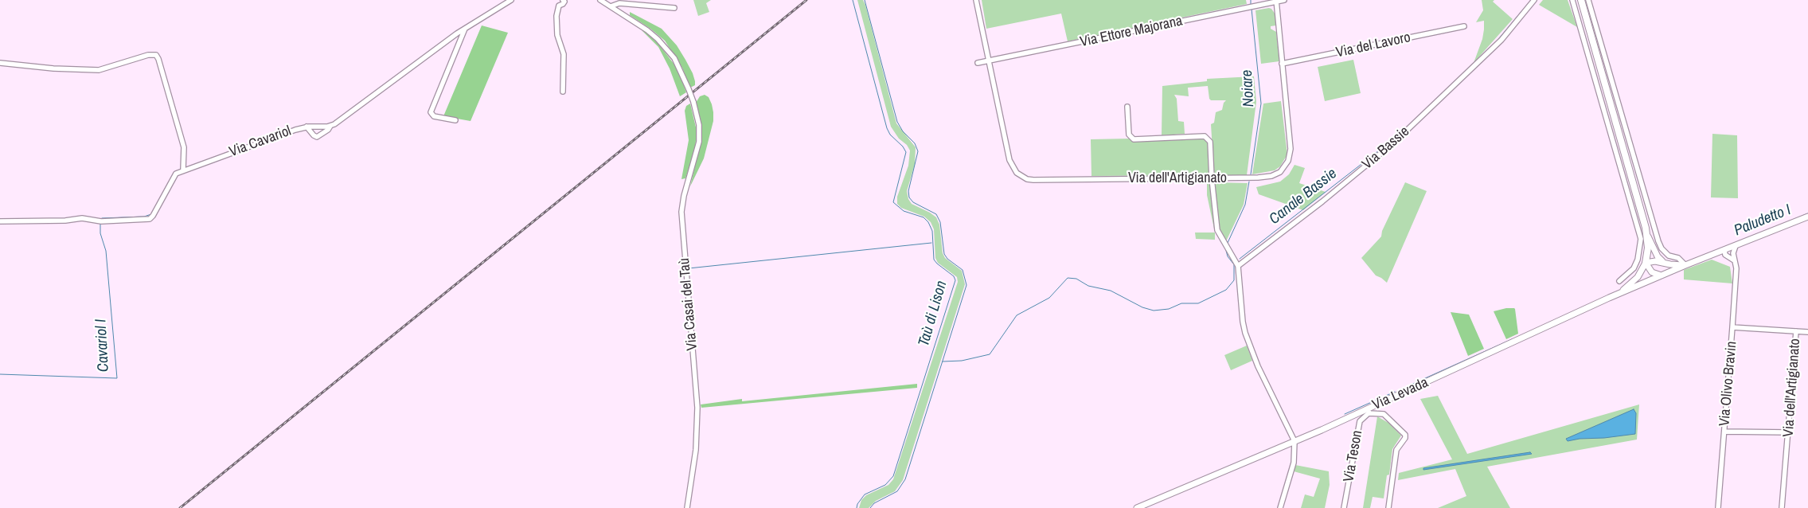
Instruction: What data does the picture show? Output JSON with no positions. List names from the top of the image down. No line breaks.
{"streets":{"main road":["Via Levada"],"street":["Via Ettore Majorana","Via del Lavoro","Via Cavariol","Via Bassie","Via dell'Artigianato","Via Casai del Taù","Via Olivo Bravin","Via Teson"]},"crossings":[["Via Ettore Majorana","Via dell'Artigianato"],["Via del Lavoro","Via dell'Artigianato"],["Via dell'Artigianato","Via Olivo Bravin"],["Via Olivo Bravin","Via Levada"],["Via Levada","Via Teson"]],"water":["Noiare","Canale Bassie","Paludetto I","Taù di Lison","Cavariol I"]}
